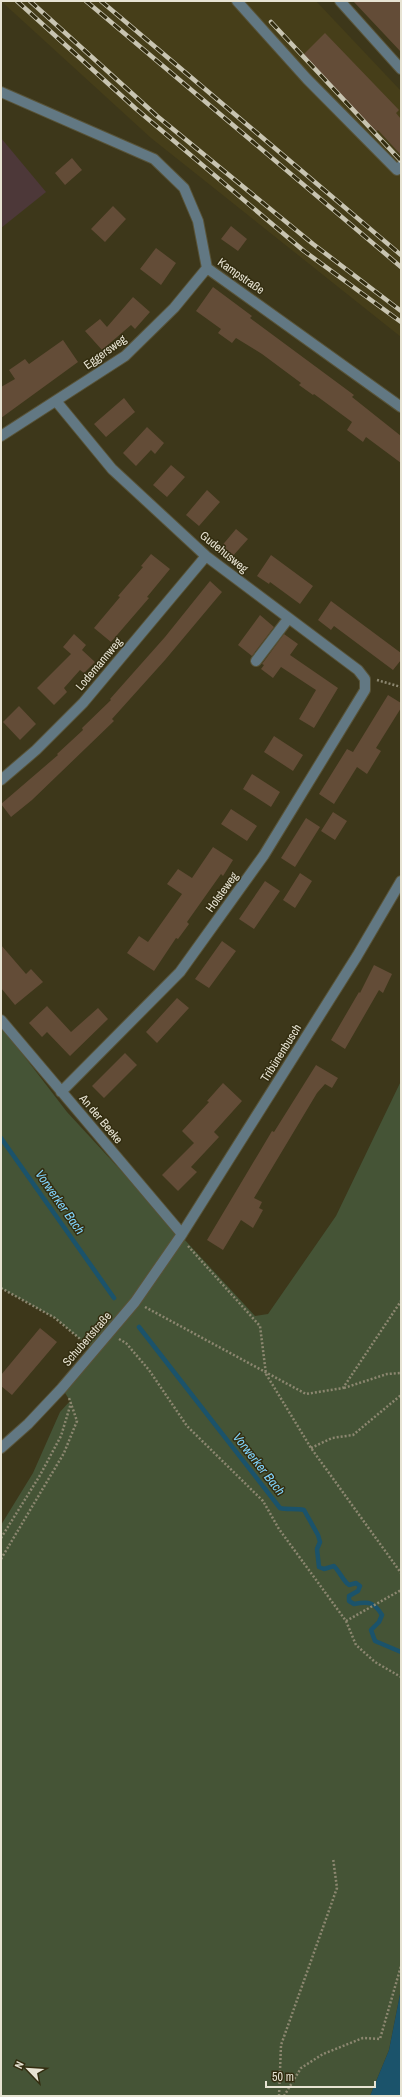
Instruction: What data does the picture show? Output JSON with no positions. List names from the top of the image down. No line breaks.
{"streets":{"street":["Kampstraße","Eggersweg","Gudehusweg","Lodemannweg","Holsteweg","Tribünenbusch","An der Beeke","Schubertstraße"]},"crossings":[["Kampstraße","Eggersweg"],["Eggersweg","Gudehusweg"],["Gudehusweg","Lodemannweg"],["Gudehusweg","Holsteweg"],["Holsteweg","An der Beeke"],["Tribünenbusch","An der Beeke"],["Tribünenbusch","Schubertstraße"],["An der Beeke","Schubertstraße"]],"water":["Vorwerker Bach"],"scale_bar":"50 m","north":"top left"}
